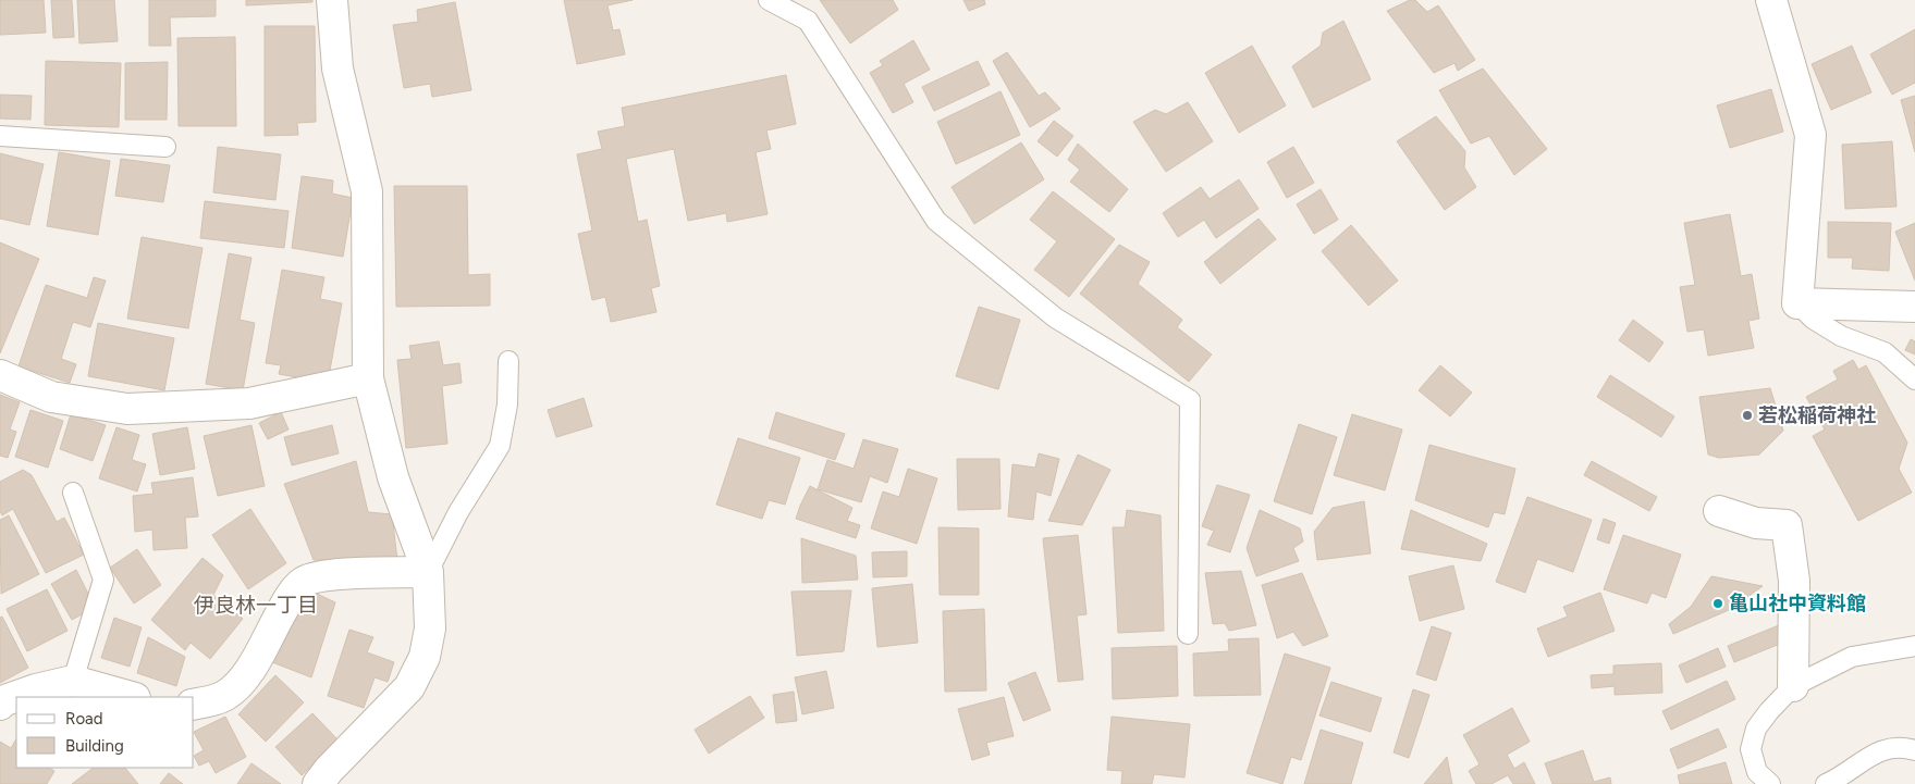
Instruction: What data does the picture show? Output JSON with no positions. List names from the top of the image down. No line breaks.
{"districts":["伊良林一丁目"],"places":["若松稲荷神社","亀山社中資料館"],"legend":["Road","Building"]}
